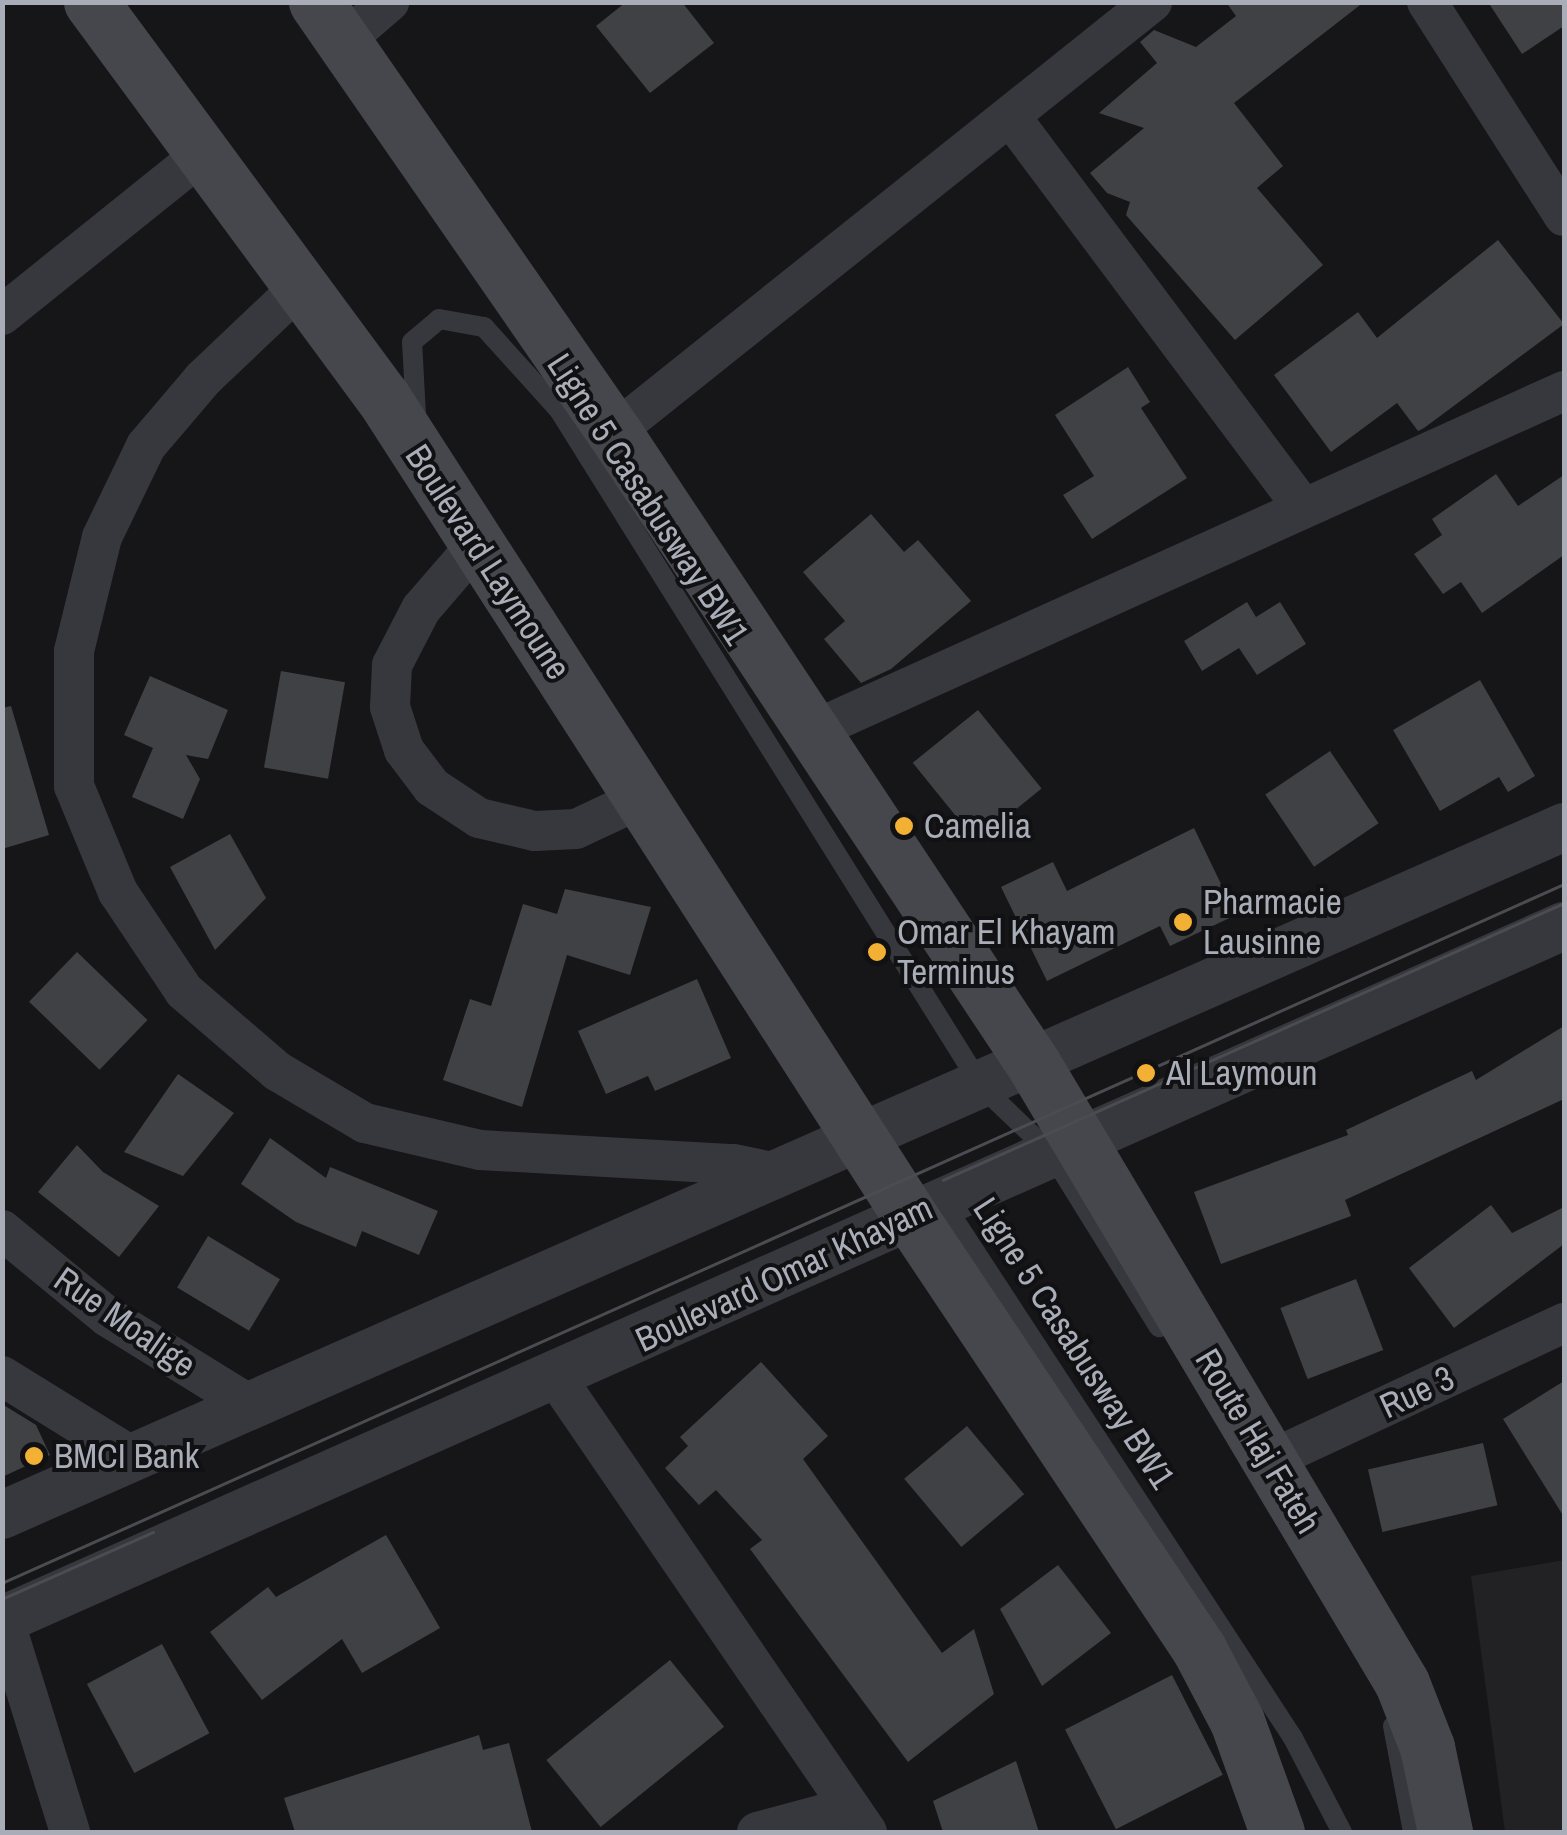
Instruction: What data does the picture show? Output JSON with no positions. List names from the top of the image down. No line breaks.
{"streets":{"main road":["Boulevard Laymoune","Route Haj Fateh"],"street":["Boulevard Omar Khayam","Rue Moalige","Rue 3"],"lane":["Ligne 5 Casabusway BW1"]},"crossings":[["Ligne 5 Casabusway BW1","Boulevard Laymoune"],["Ligne 5 Casabusway BW1","Boulevard Omar Khayam"],["Ligne 5 Casabusway BW1","Route Haj Fateh"],["Boulevard Omar Khayam","Route Haj Fateh"],["Rue 3","Route Haj Fateh"]],"places":["Camelia","Pharmacie Lausinne","Omar El Khayam Terminus","Al Laymoun","BMCI Bank"]}
